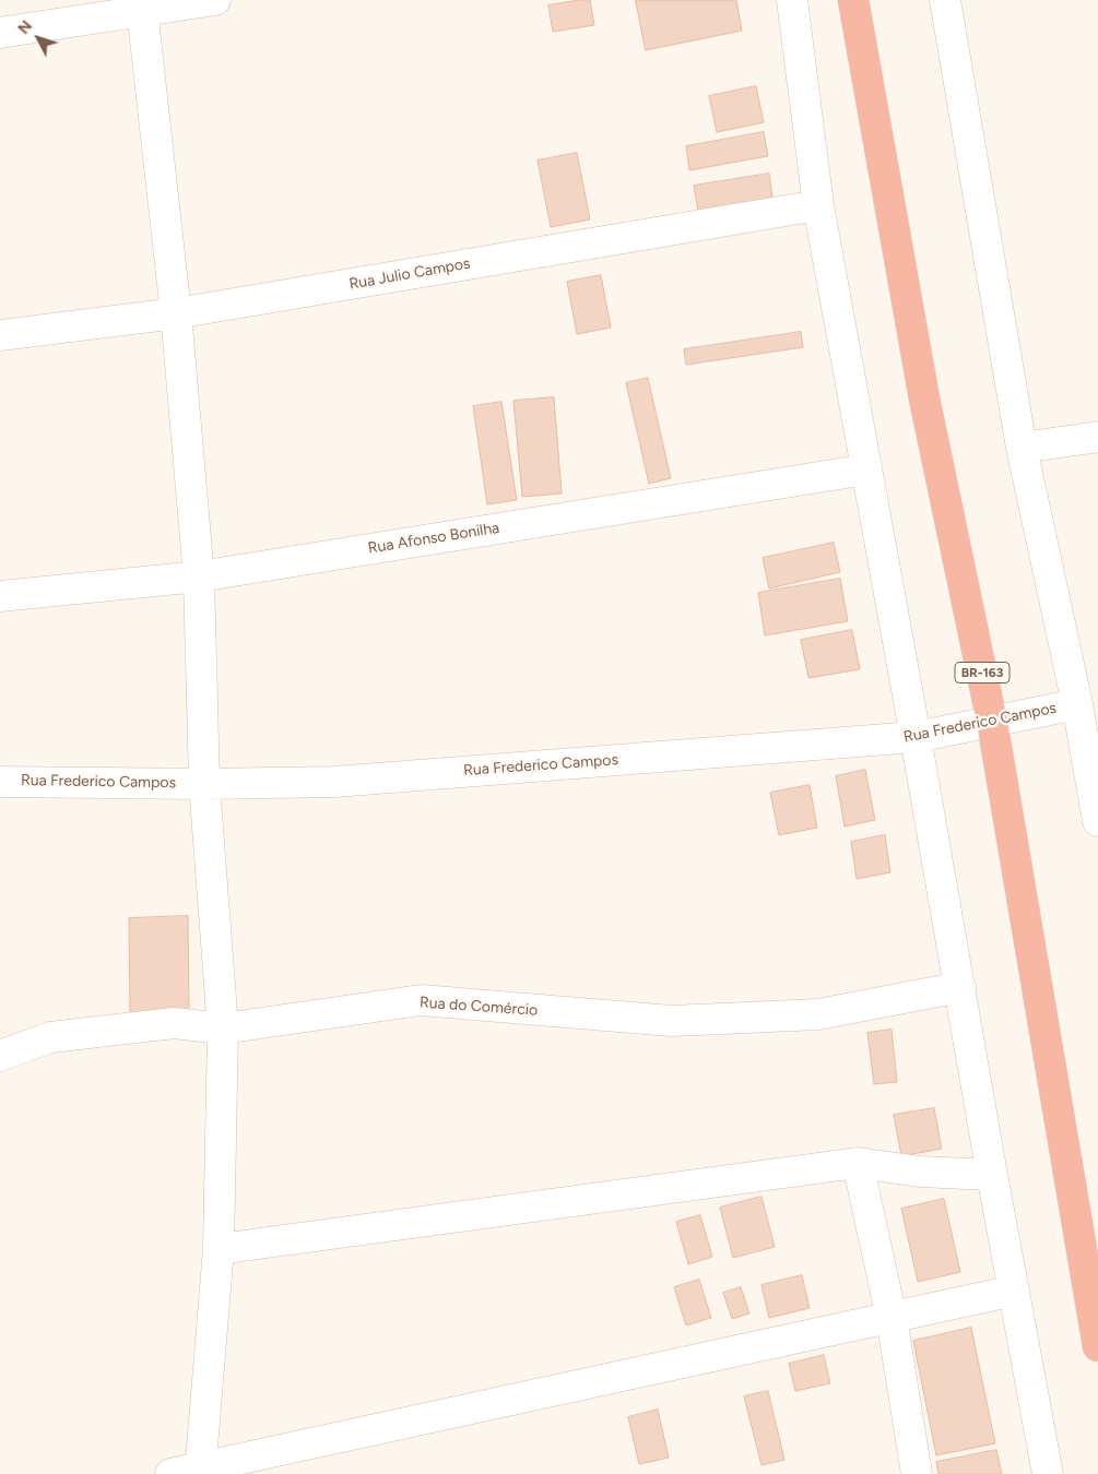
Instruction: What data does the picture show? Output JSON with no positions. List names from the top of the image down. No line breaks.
{"streets":{"highway":["BR-163"],"street":["Rua Julio Campos","Rua Afonso Bonilha","Rua Frederico Campos","Rua do Comércio"]},"crossings":[["BR-163","Rua Frederico Campos"]],"north":"top left"}
